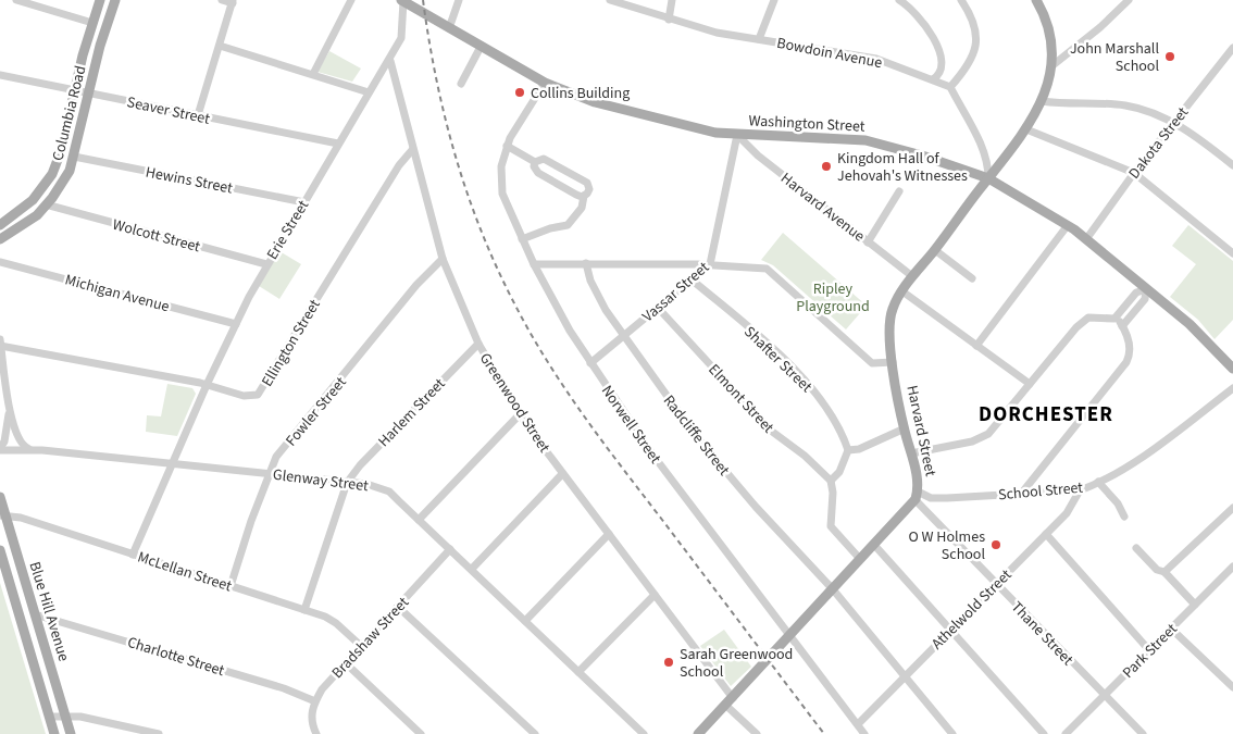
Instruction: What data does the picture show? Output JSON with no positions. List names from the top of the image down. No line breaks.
{"streets":{"main road":["Columbia Road","Washington Street","Harvard Street","Blue Hill Avenue"],"street":["Bowdoin Avenue","Seaver Street","Dakota Street","Hewins Street","Harvard Avenue","Erie Street","Wolcott Street","Vassar Street","Michigan Avenue","Ellington Street","Shafter Street","Elmont Street","Greenwood Street","Fowler Street","Harlem Street","Norwell Street","Radcliffe Street","Glenway Street","School Street","McLellan Street","Athelwold Street","Thane Street","Bradshaw Street","Park Street","Charlotte Street"]},"crossings":[["Seaver Street","Columbia Road"],["Seaver Street","Erie Street"],["Columbia Road","Hewins Street"],["Columbia Road","Wolcott Street"],["Washington Street","Dakota Street"],["Washington Street","Harvard Avenue"],["Washington Street","Erie Street"],["Washington Street","Vassar Street"],["Washington Street","Norwell Street"],["Washington Street","Harvard Street"],["Hewins Street","Erie Street"],["Harvard Avenue","Vassar Street"],["Harvard Avenue","Harvard Street"],["Erie Street","Wolcott Street"],["Erie Street","Michigan Avenue"],["Erie Street","Ellington Street"],["Erie Street","Greenwood Street"],["Erie Street","Glenway Street"],["Erie Street","McLellan Street"],["Vassar Street","Shafter Street"],["Vassar Street","Elmont Street"],["Vassar Street","Norwell Street"],["Vassar Street","Radcliffe Street"],["Ellington Street","Greenwood Street"],["Greenwood Street","Fowler Street"],["Greenwood Street","Harlem Street"],["Fowler Street","Glenway Street"],["Fowler Street","McLellan Street"],["Harlem Street","Glenway Street"],["Norwell Street","Athelwold Street"],["Harvard Street","School Street"],["Harvard Street","Thane Street"],["Radcliffe Street","Athelwold Street"],["Glenway Street","Bradshaw Street"],["School Street","Athelwold Street"],["School Street","Thane Street"],["McLellan Street","Blue Hill Avenue"],["McLellan Street","Bradshaw Street"],["Athelwold Street","Thane Street"],["Blue Hill Avenue","Charlotte Street"],["Thane Street","Park Street"],["Bradshaw Street","Charlotte Street"]],"districts":["DORCHESTER"],"parks":["Ripley Playground"],"places":["John Marshall School","Collins Building","Kingdom Hall of Jehovah's Witnesses","O W Holmes School","Sarah Greenwood School"]}
